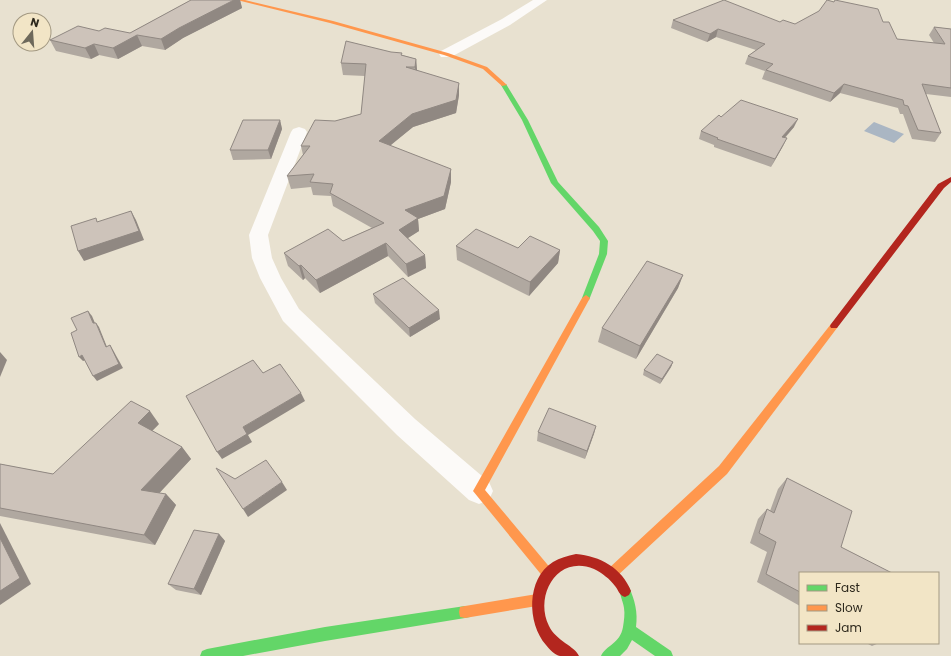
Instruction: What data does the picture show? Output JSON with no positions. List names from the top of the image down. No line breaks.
{"legend":["Fast","Slow","Jam"],"north":"top"}
